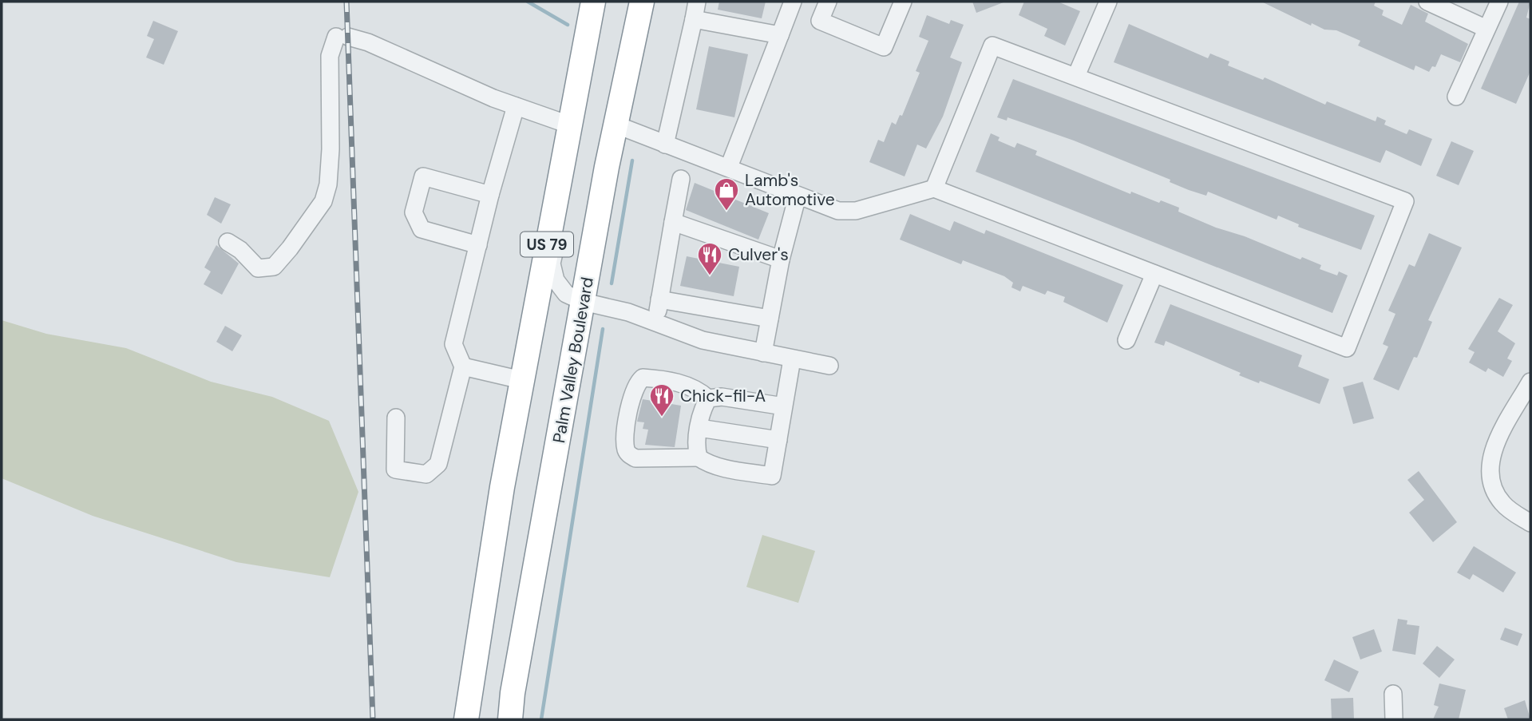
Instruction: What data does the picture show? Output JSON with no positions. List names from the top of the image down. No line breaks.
{"streets":{"highway":["US 79","Palm Valley Boulevard"]},"places":{"shop":["Lamb's Automotive"],"restaurant":["Culver's","Chick-fil-A"]}}
